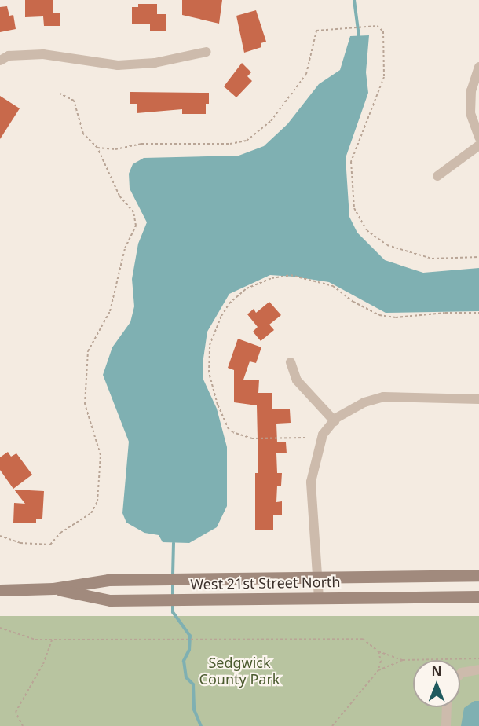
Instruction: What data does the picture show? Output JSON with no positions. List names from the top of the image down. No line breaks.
{"streets":{"main road":["West 21st Street North"]},"parks":["Sedgwick County Park"],"north":"top"}
